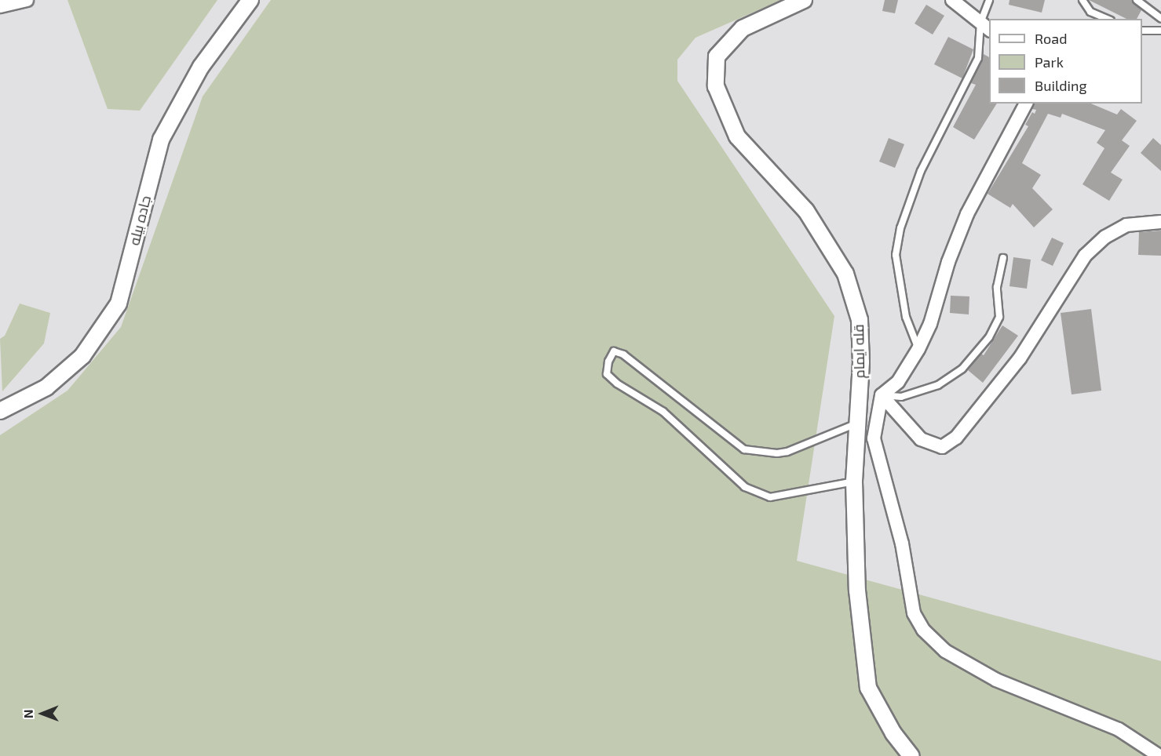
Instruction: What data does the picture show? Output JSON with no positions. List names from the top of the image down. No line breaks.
{"streets":{"street":["جاده بیله","قله ایمام"]},"legend":["Road","Park","Building"],"north":"left"}
